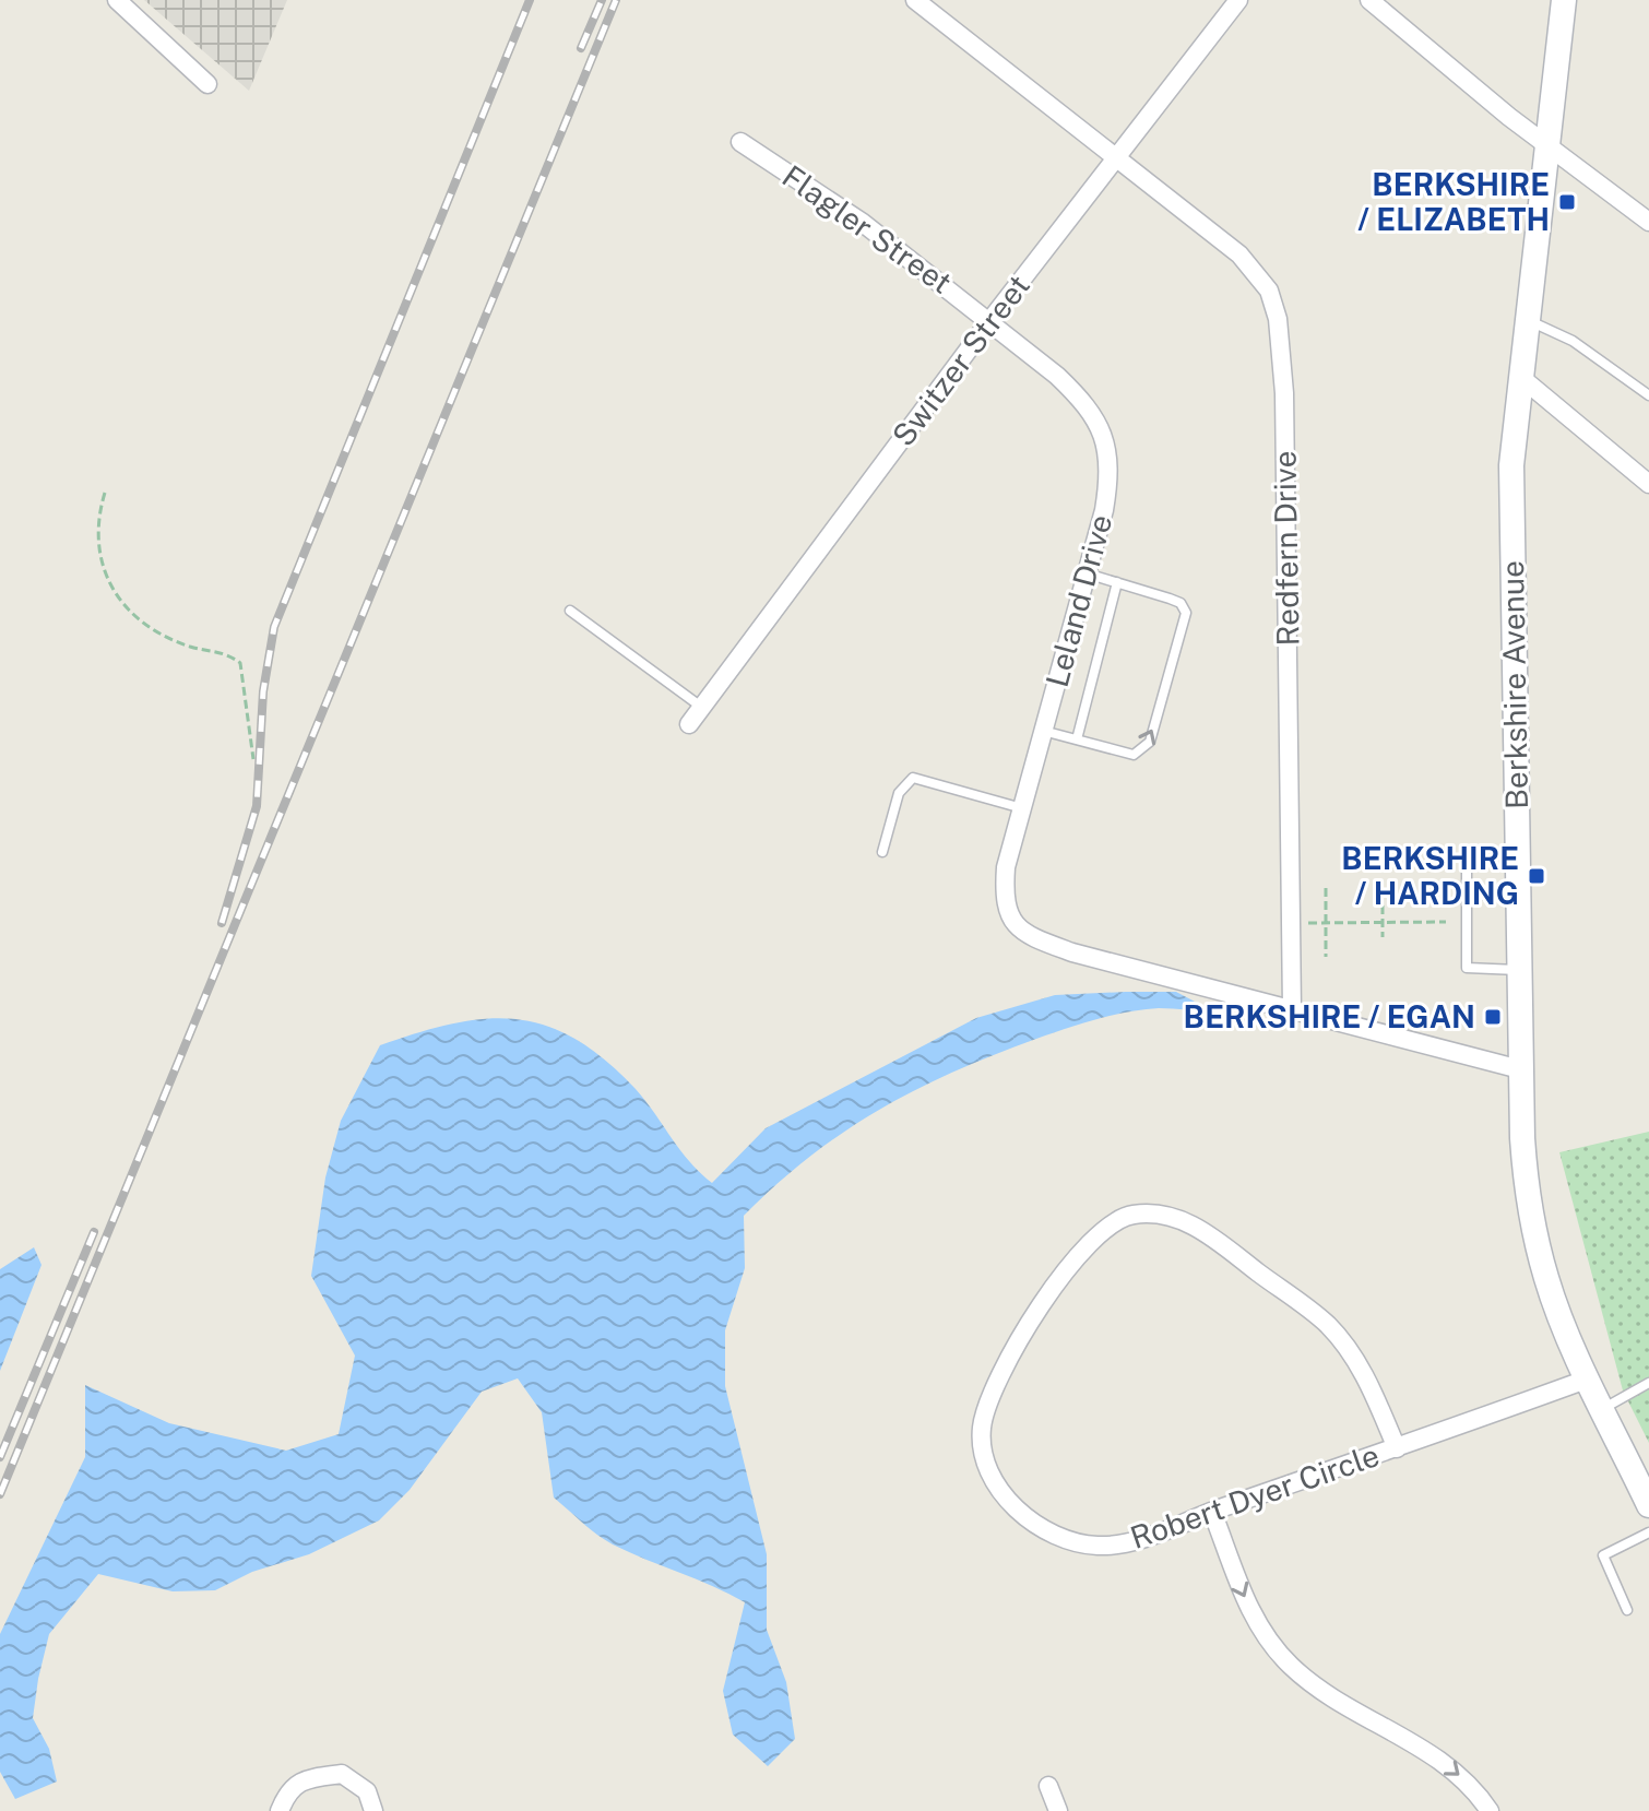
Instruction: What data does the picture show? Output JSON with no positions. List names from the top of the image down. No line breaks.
{"streets":{"main road":["Berkshire Avenue"],"street":["Flagler Street","Switzer Street","Redfern Drive","Leland Drive","Robert Dyer Circle"]},"crossings":[["Flagler Street","Switzer Street"],["Flagler Street","Leland Drive"],["Switzer Street","Redfern Drive"],["Switzer Street","Leland Drive"],["Redfern Drive","Leland Drive"],["Berkshire Avenue","Robert Dyer Circle"]],"places":{"transit":["BERKSHIRE / ELIZABETH","BERKSHIRE / HARDING","BERKSHIRE / EGAN"]}}
